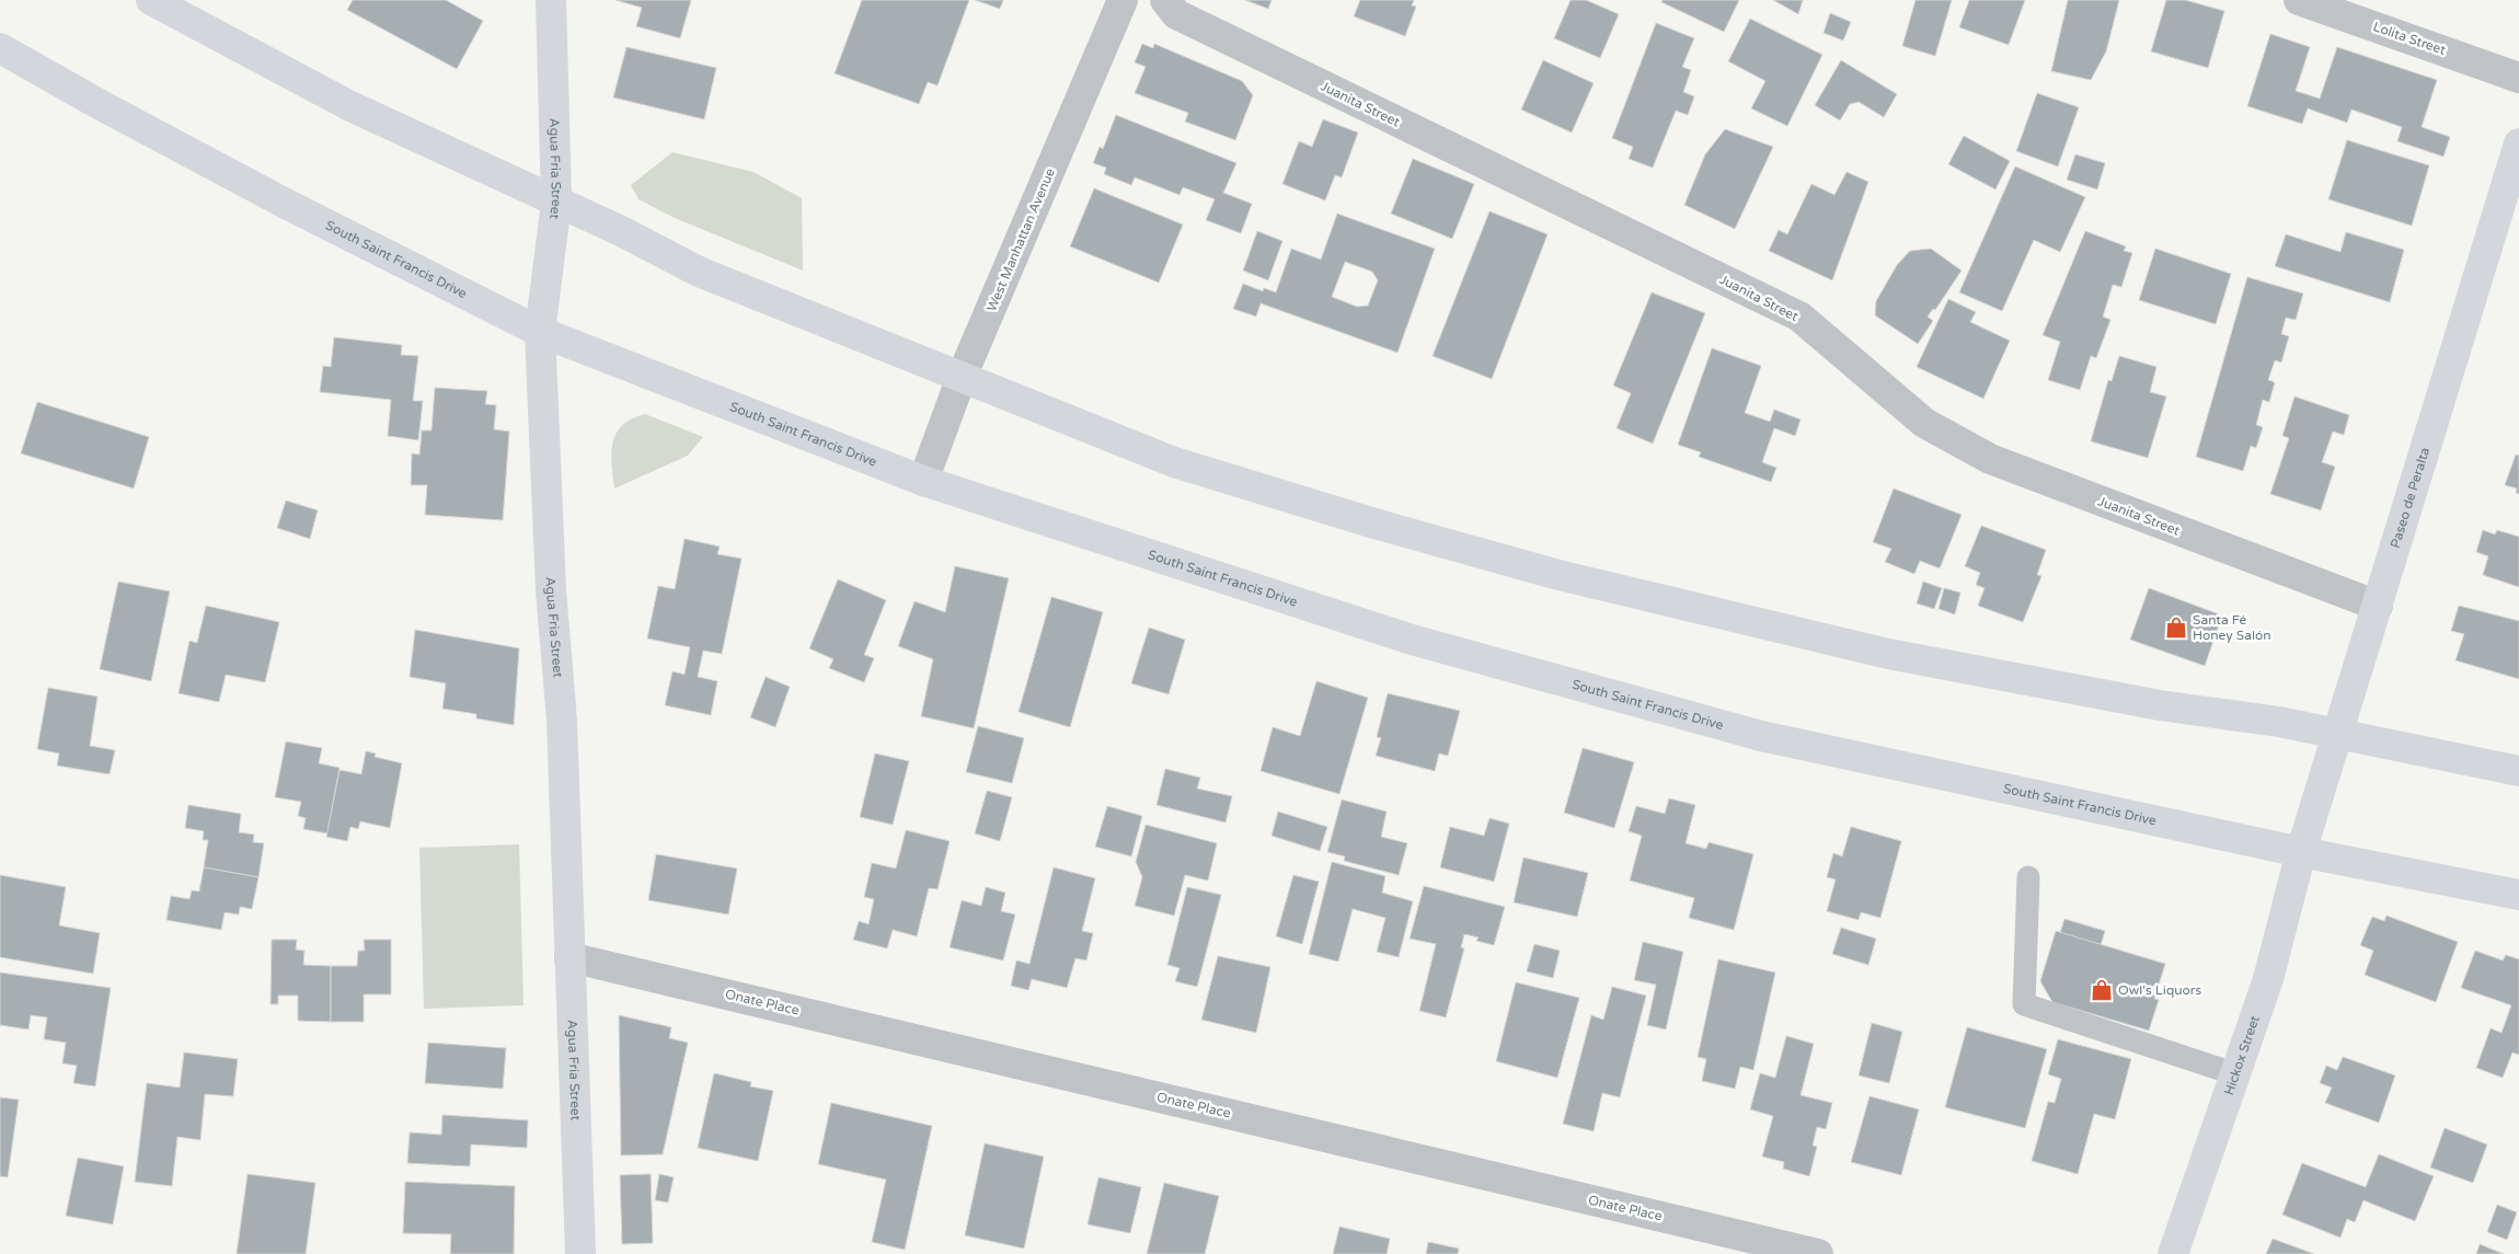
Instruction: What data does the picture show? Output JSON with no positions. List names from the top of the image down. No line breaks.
{"streets":{"main road":["Agua Fria Street","South Saint Francis Drive","Paseo de Peralta","Hickox Street"],"street":["Lolita Street","Juanita Street","West Manhattan Avenue","Onate Place"]},"crossings":[["Juanita Street","Paseo de Peralta"],["Agua Fria Street","South Saint Francis Drive"],["Agua Fria Street","Onate Place"],["West Manhattan Avenue","South Saint Francis Drive"],["South Saint Francis Drive","Paseo de Peralta"],["South Saint Francis Drive","Hickox Street"],["Paseo de Peralta","Hickox Street"]],"places":{"shop":["Santa Fé Honey Salón","Owl's Liquors"]}}
